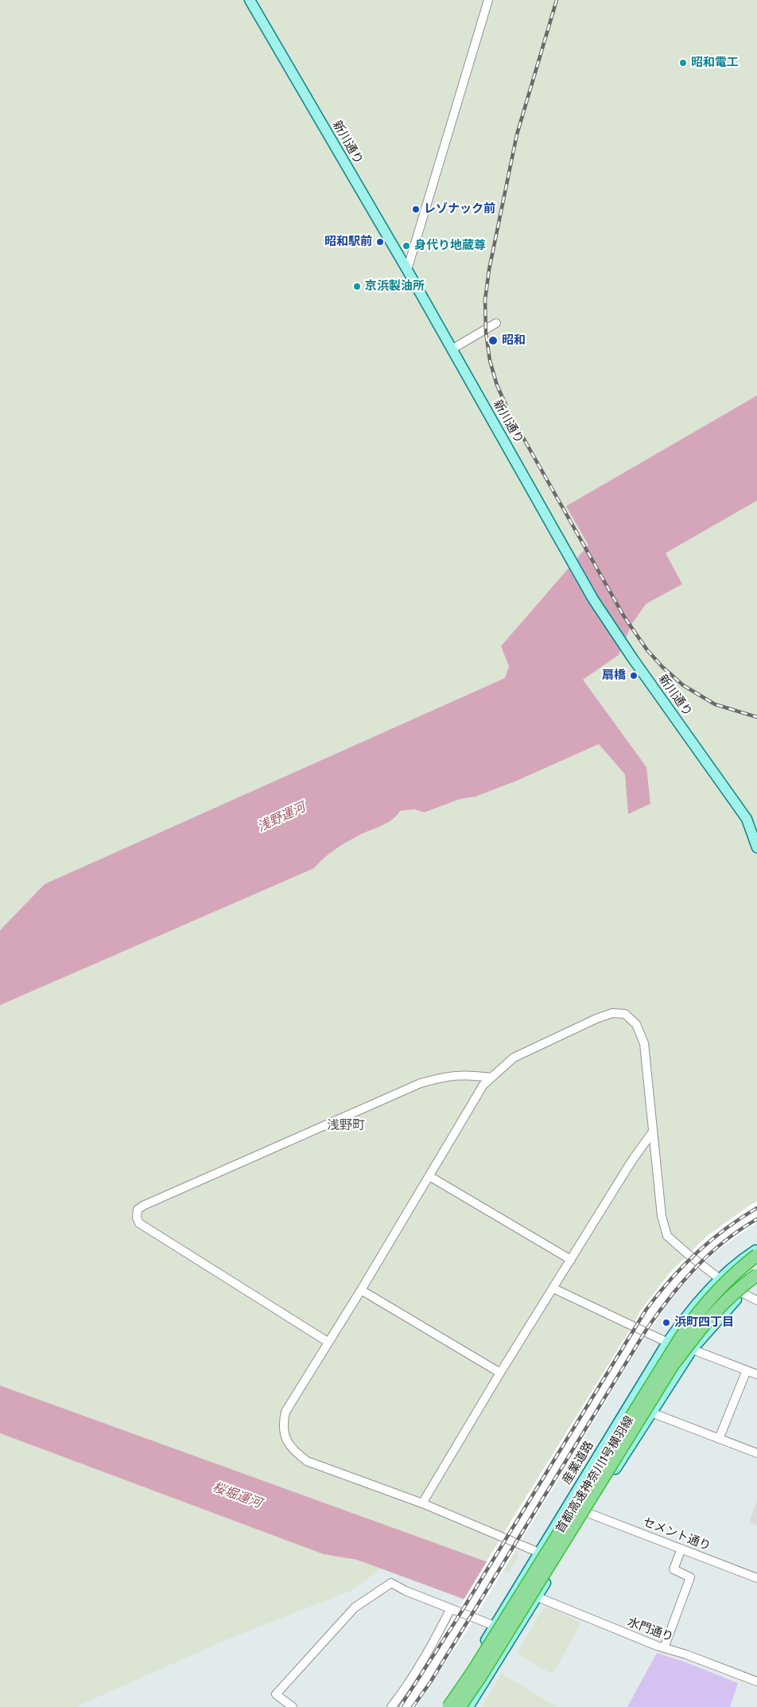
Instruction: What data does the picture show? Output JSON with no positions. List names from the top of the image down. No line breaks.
{"streets":{"highway":["首都高速神奈川1号横羽線"],"main road":["新川通り","産業道路"],"street":["セメント通り","水門通り"]},"crossings":[["産業道路","水門通り"]],"districts":["浅野町"],"water":["浅野運河","桜堀運河"],"places":["昭和電工","レゾナック前","昭和駅前","身代り地蔵尊","京浜製油所","昭和","扇橋","浜町四丁目"]}
